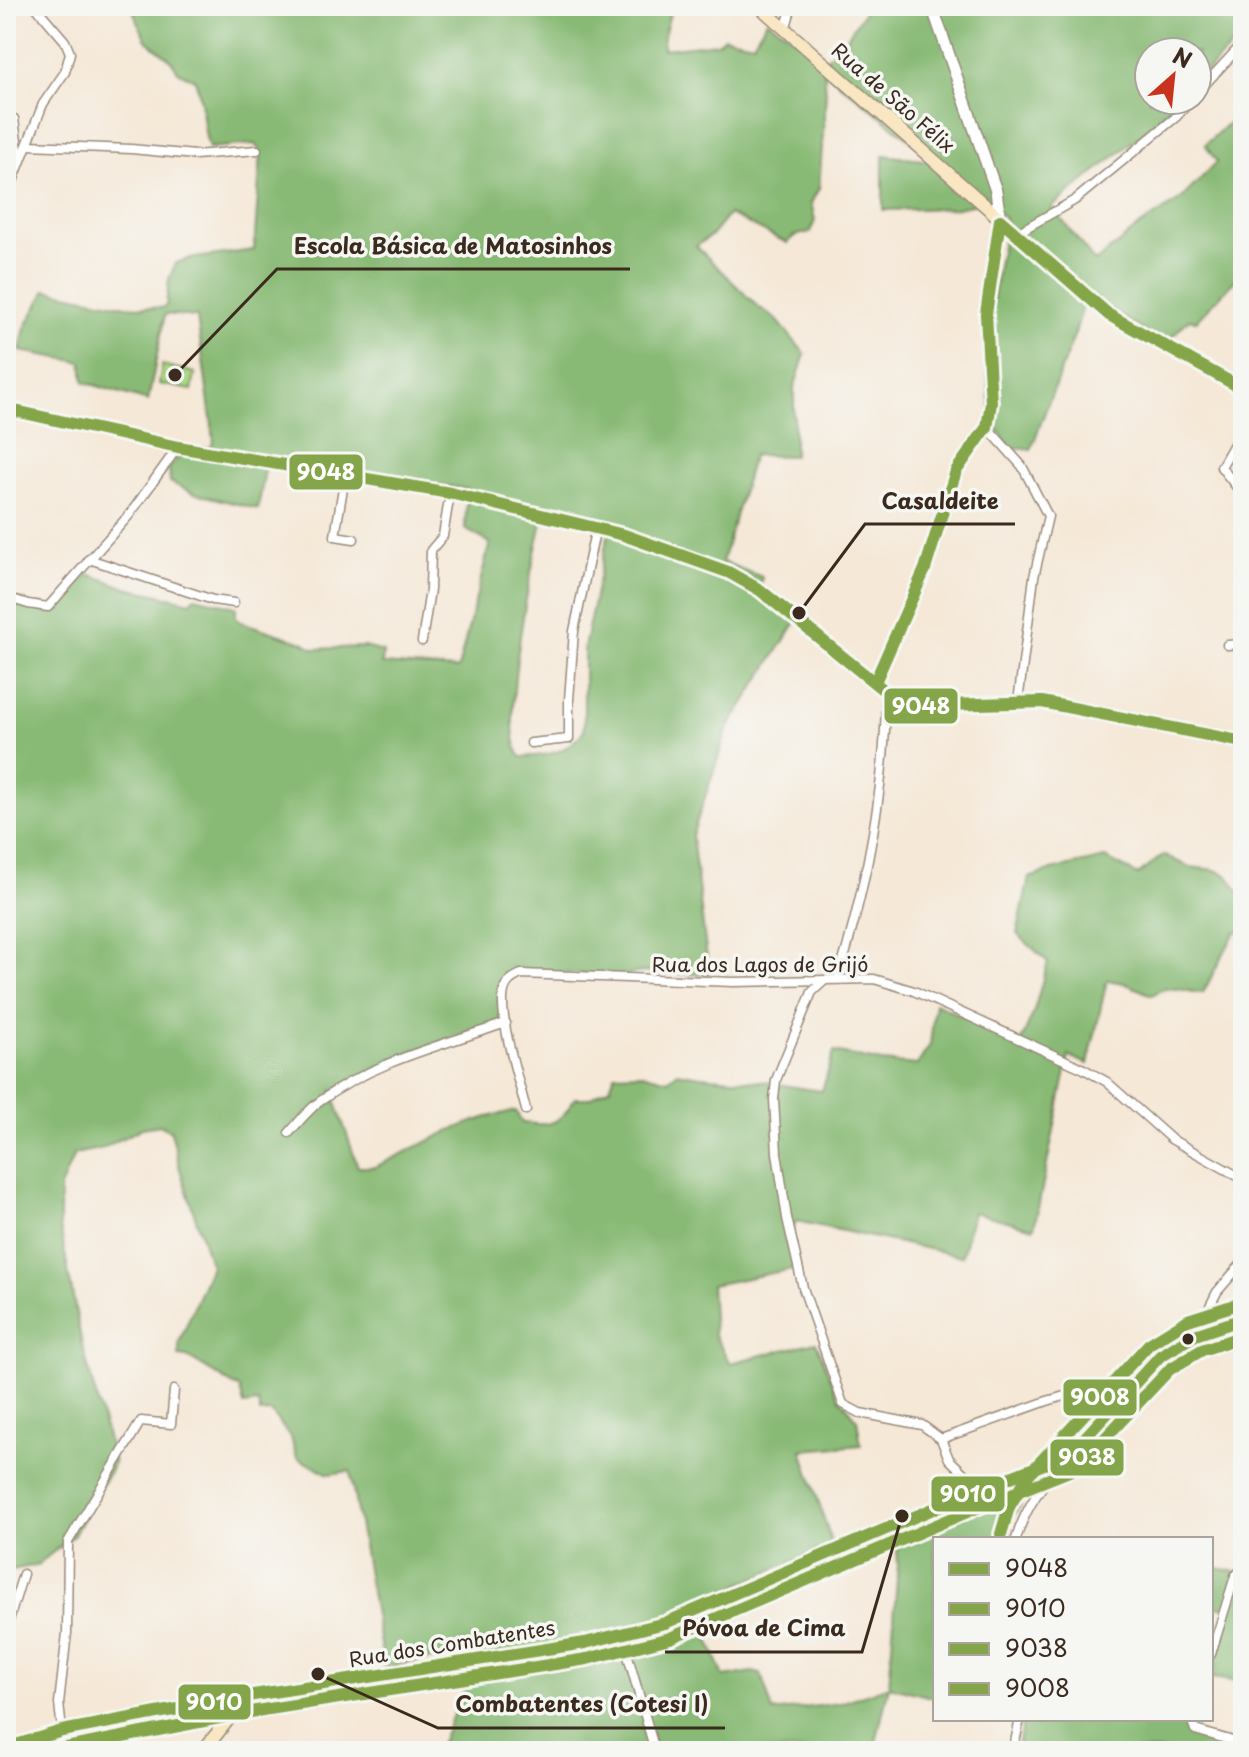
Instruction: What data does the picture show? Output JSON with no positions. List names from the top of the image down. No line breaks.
{"streets":{"main road":["Rua de São Félix","Rua dos Combatentes"],"street":["Rua dos Lagos de Grijó"]},"places":["Escola Básica de Matosinhos","Casaldeite","Póvoa de Cima","Combatentes (Cotesi I)"],"lines":["transit line 9048","transit line 9008","transit line 9010","transit line 9038"],"legend":["9048","9010","9038","9008"],"north":"top right"}
